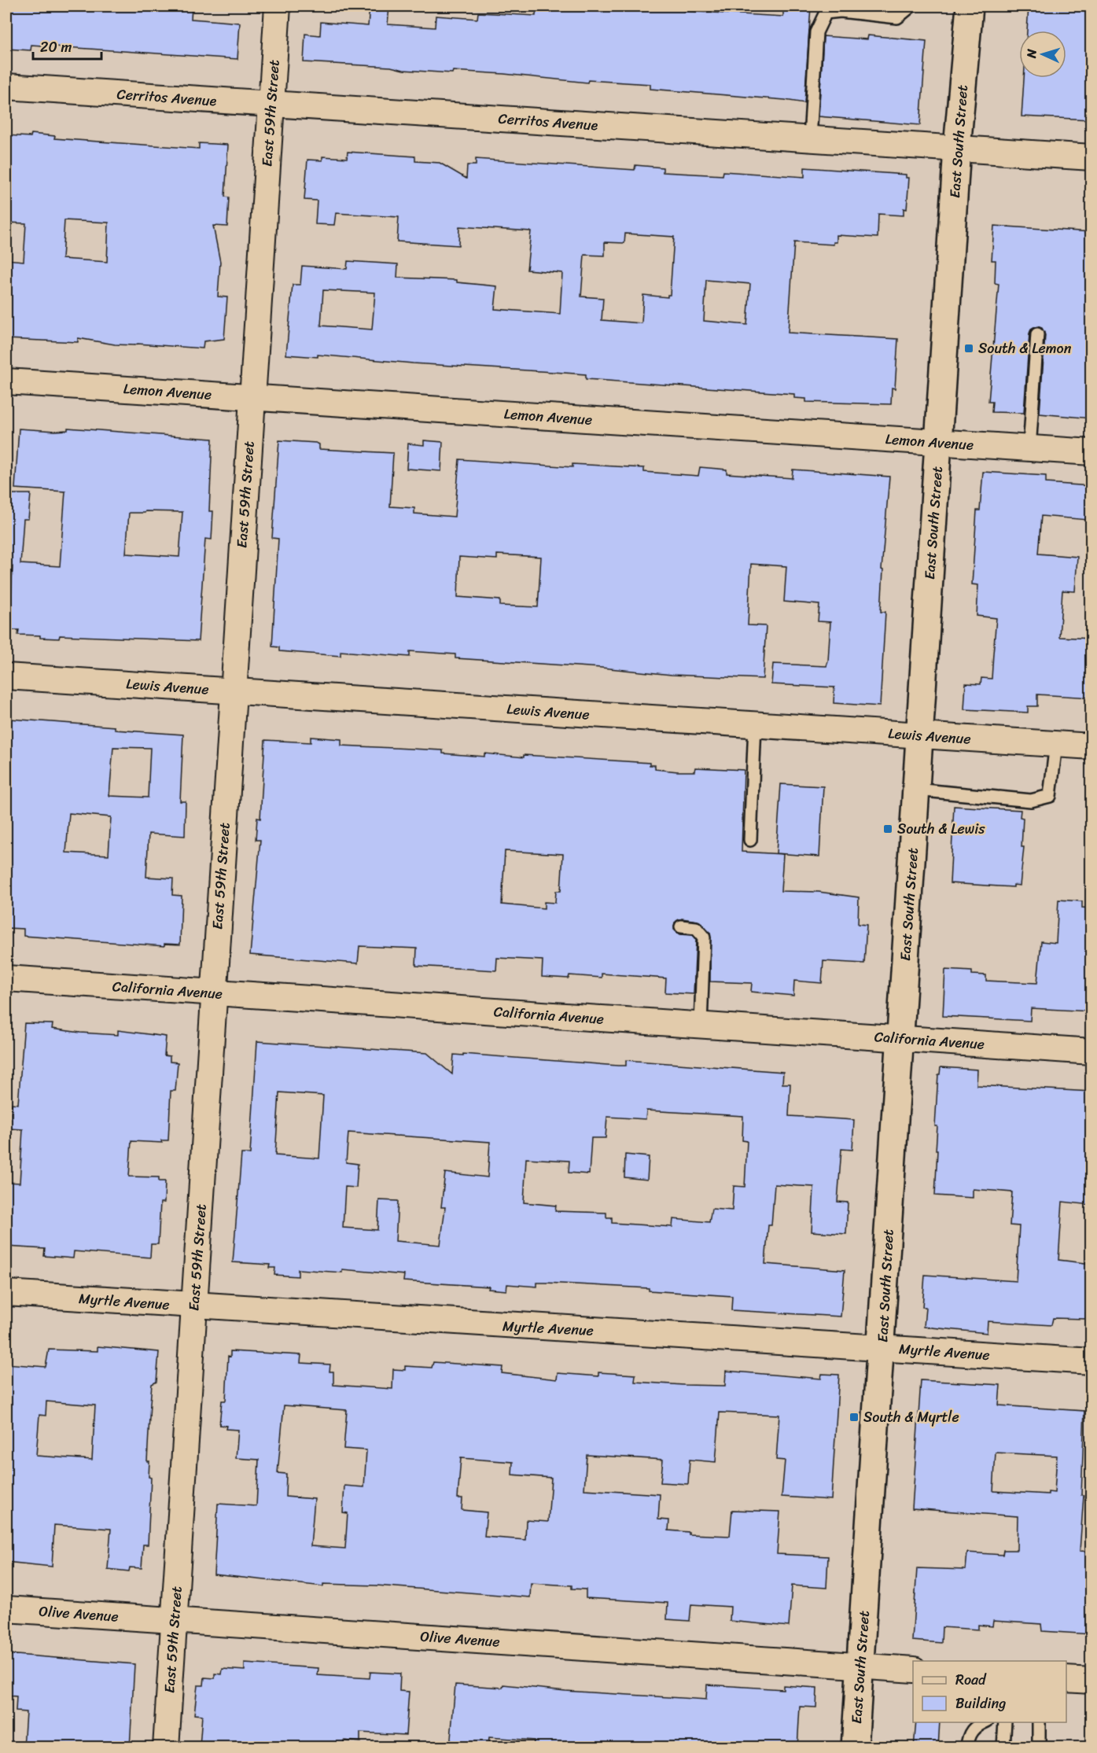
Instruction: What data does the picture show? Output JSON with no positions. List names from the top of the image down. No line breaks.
{"streets":{"main road":["East South Street"],"street":["Cerritos Avenue","East 59th Street","Lemon Avenue","Lewis Avenue","California Avenue","Myrtle Avenue","Olive Avenue"]},"crossings":[["Cerritos Avenue","East 59th Street"],["Cerritos Avenue","East South Street"],["East 59th Street","Lemon Avenue"],["East 59th Street","Lewis Avenue"],["East 59th Street","California Avenue"],["East 59th Street","Myrtle Avenue"],["East 59th Street","Olive Avenue"],["East South Street","Lemon Avenue"],["East South Street","Lewis Avenue"],["East South Street","California Avenue"],["East South Street","Myrtle Avenue"],["East South Street","Olive Avenue"]],"places":{"transit":["South & Lemon","South & Lewis","South & Myrtle"]},"legend":["Road","Building"],"scale_bar":"20 m","north":"left"}
